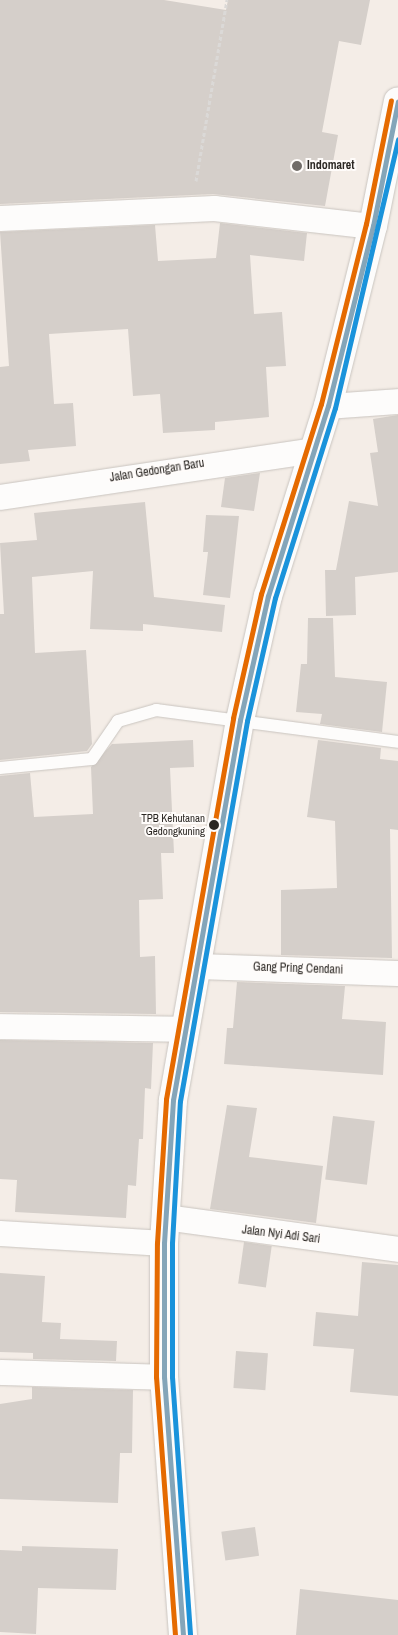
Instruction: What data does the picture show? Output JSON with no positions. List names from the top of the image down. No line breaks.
{"streets":{"street":["Jalan Gedongan Baru","Gang Pring Cendani","Jalan Nyi Adi Sari"]},"places":["Indomaret","TPB Kehutanan Gedongkuning"]}
